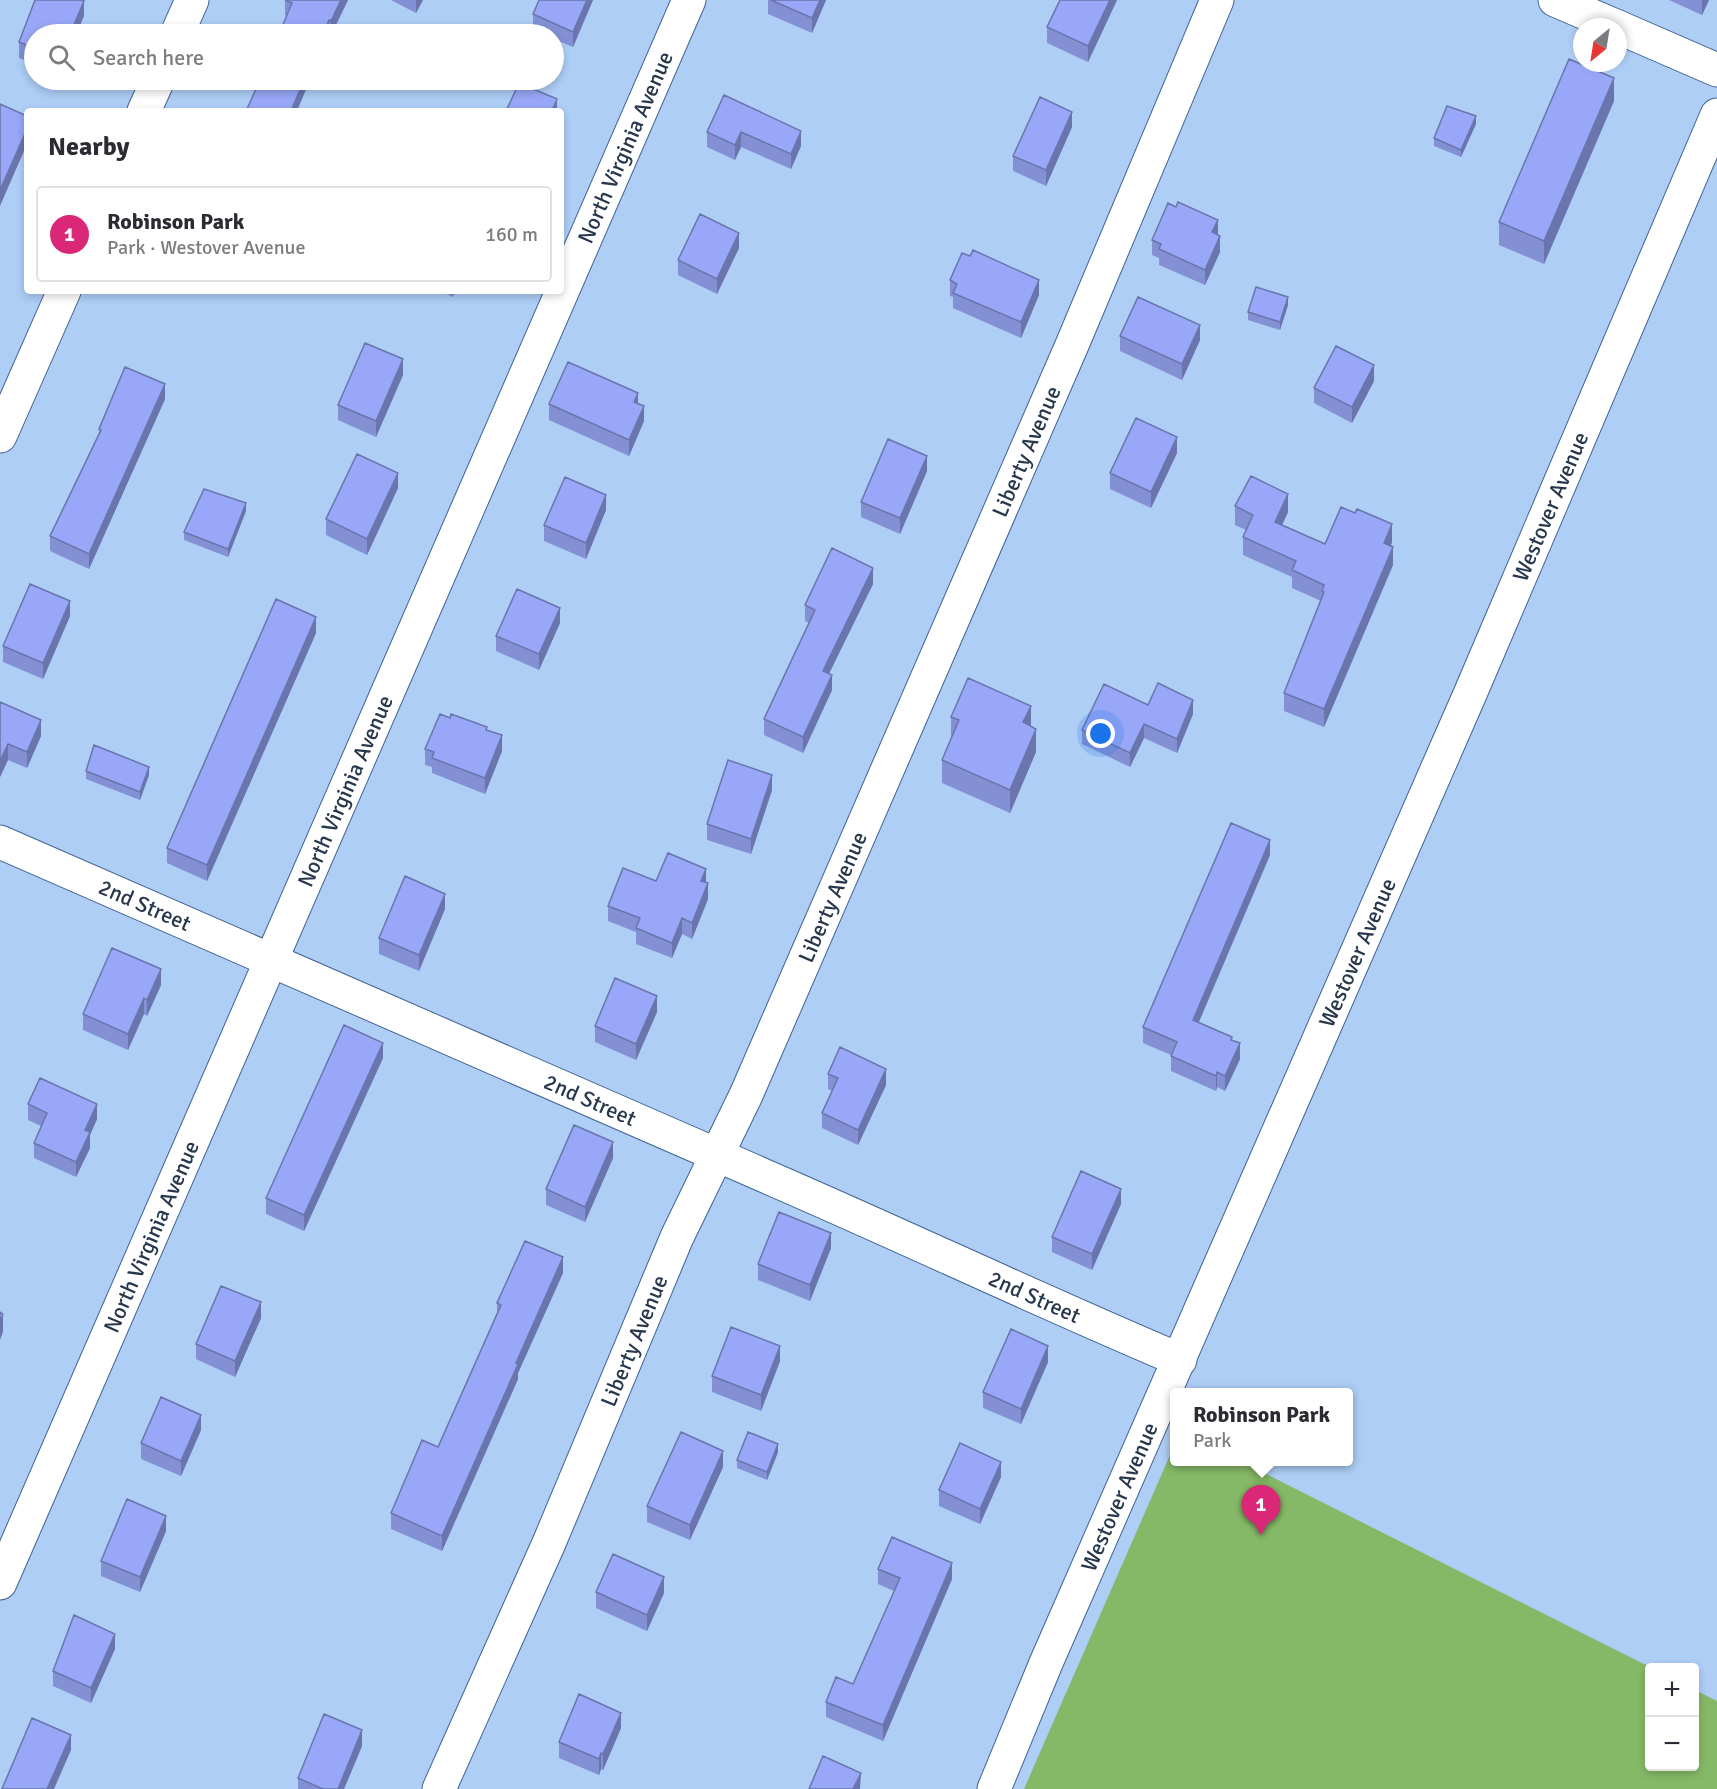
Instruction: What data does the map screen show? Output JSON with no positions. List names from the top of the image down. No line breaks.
{"streets":{"street":["North Virginia Avenue","Liberty Avenue","Westover Avenue","2nd Street"]},"crossings":[["North Virginia Avenue","2nd Street"],["Liberty Avenue","2nd Street"],["Westover Avenue","2nd Street"]],"north":"bottom left","page":{"search":"Search here","heading":"Nearby","list":[{"mark":"1","name":"Robinson Park","note":"Park · Westover Avenue","value":"160 m"}],"popup":["Robinson Park","Park"],"pins":"1","map_buttons":["+","−"]}}
